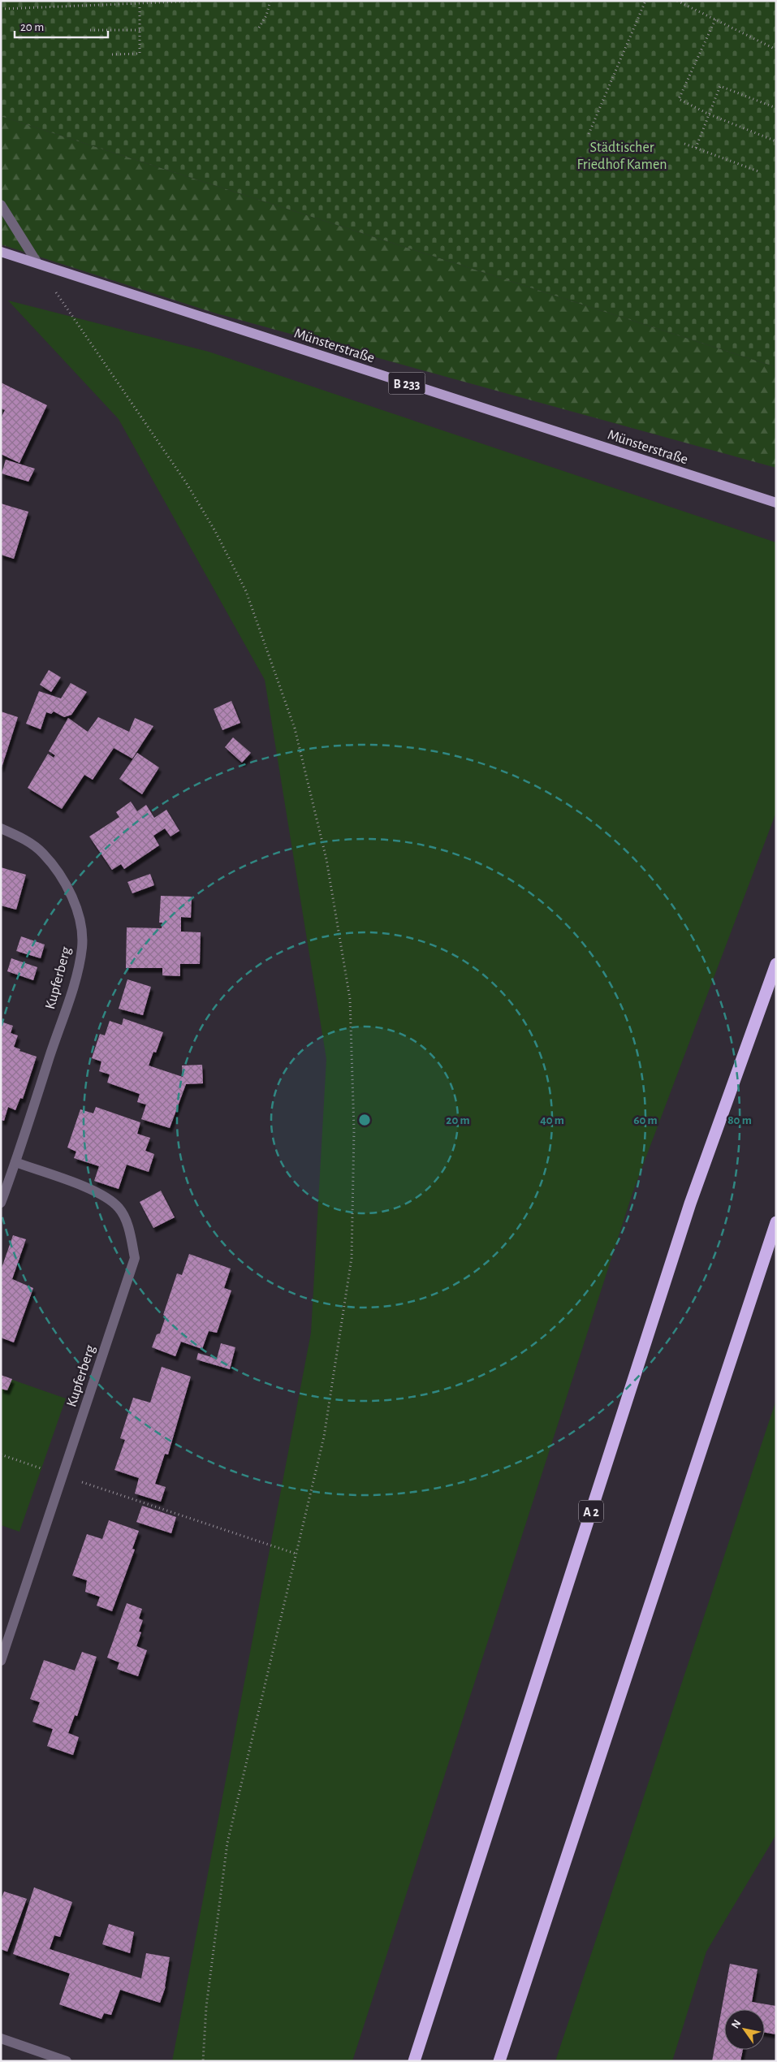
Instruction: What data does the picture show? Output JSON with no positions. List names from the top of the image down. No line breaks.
{"streets":{"highway":["A 2"],"main road":["Münsterstraße","B 233"],"street":["Kupferberg"]},"parks":["Städtischer Friedhof Kamen"],"scale_bar":"20 m","north":"top left","rings":["20 m","40 m","60 m","80 m"]}
